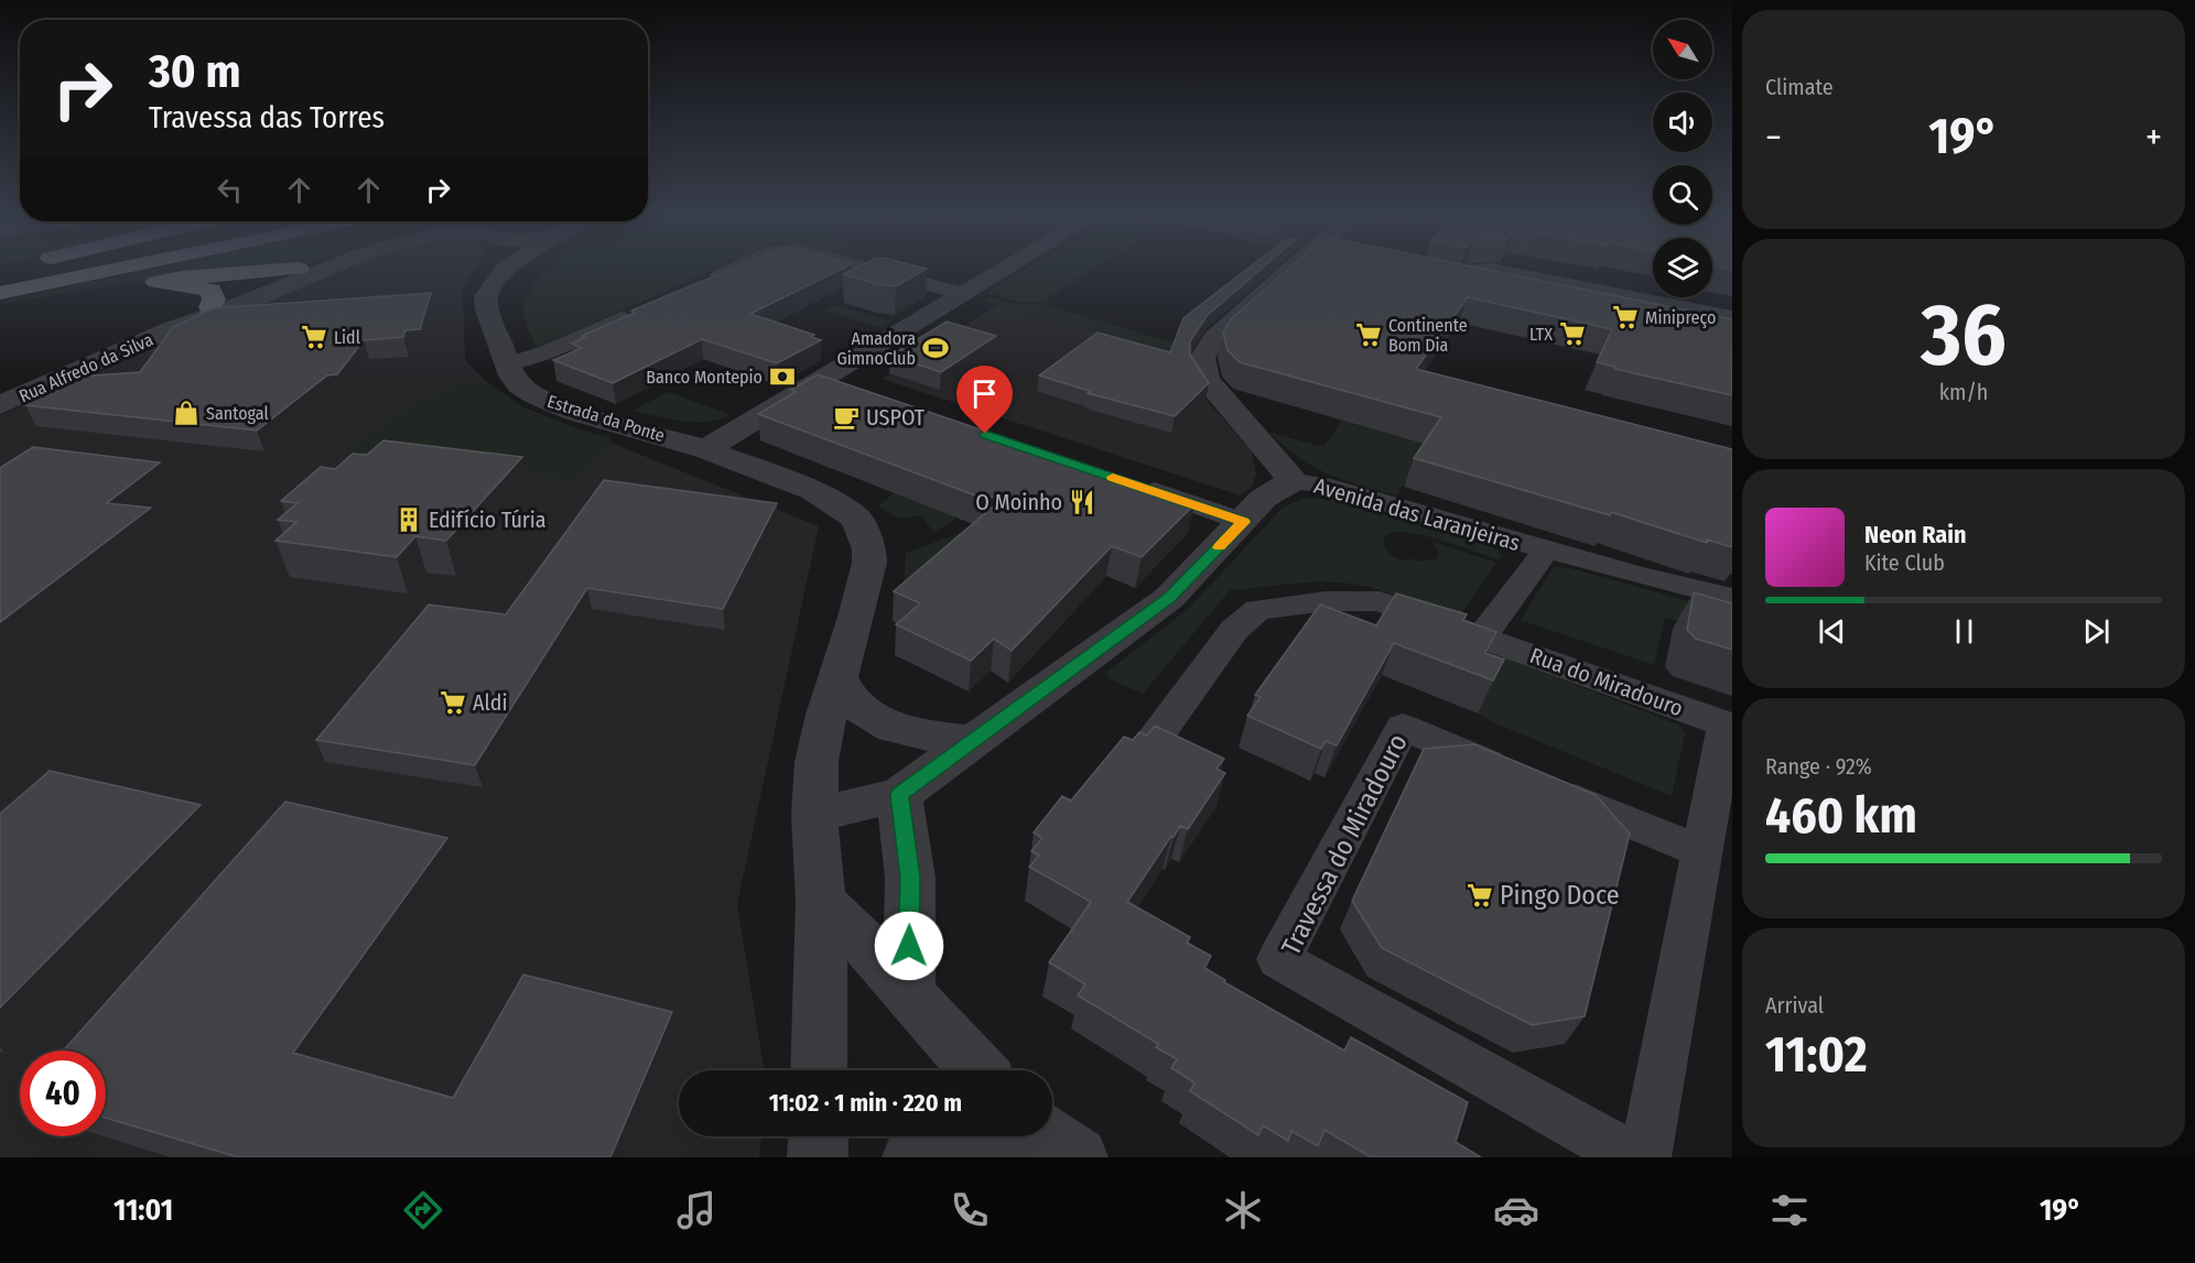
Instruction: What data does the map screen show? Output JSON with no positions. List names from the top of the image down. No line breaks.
{"streets":{"street":["Rua Alfredo da Silva","Estrada da Ponte","Avenida das Laranjeiras","Rua do Miradouro","Travessa do Miradouro"]},"places":{"supermarket":["Minipreço","LTX","Continente Bom Dia","Lidl","Aldi","Pingo Doce"],"sports":["Amadora GimnoClub"],"bank":["Banco Montepio"],"shop":["Santogal"],"cafe":["USPOT"],"restaurant":["O Moinho"],"building":["Edifício Túria"]},"north":"top left","page":{"tile":["Climate",["36","km/h"],["Range · 92%","460 km"],["Arrival","11:02"]],"turn":["30 m","Travessa das Torres"],"heat":["−","19°","+"],"song":["Neon Rain","Kite Club"],"limit":"40","trip":"11:02 · 1 min · 220 m","tabs":["11:01","19°"]}}
